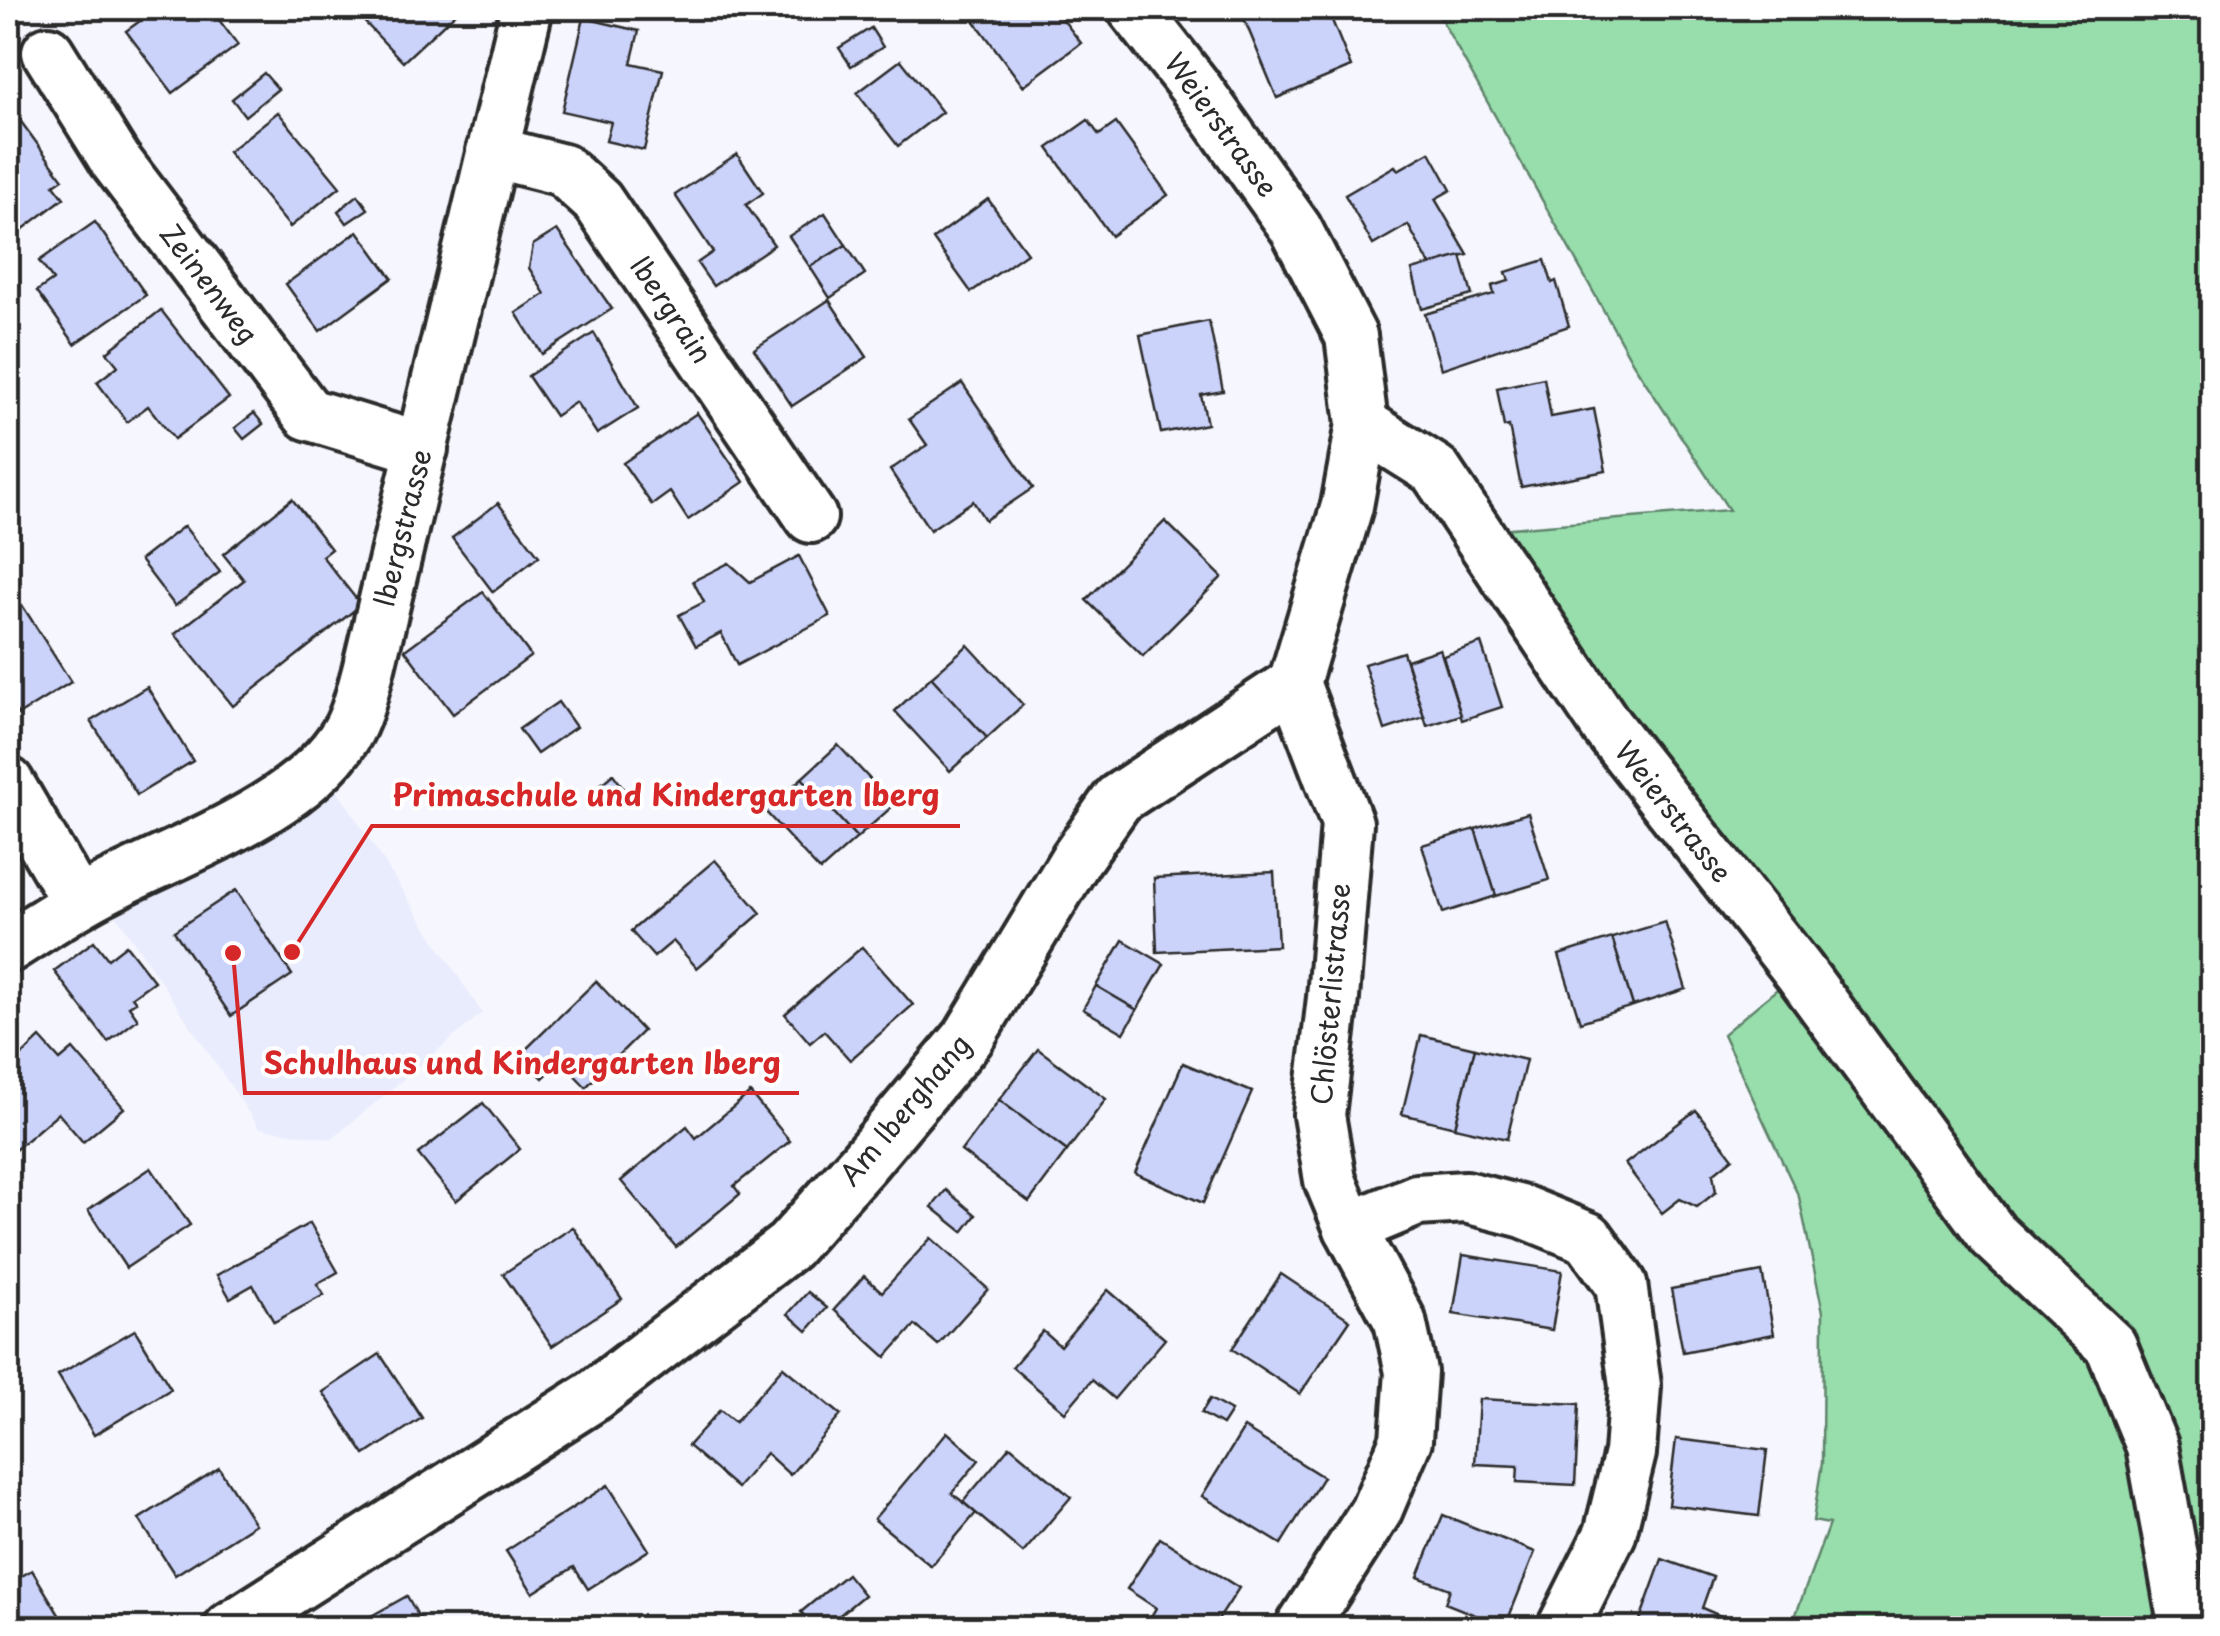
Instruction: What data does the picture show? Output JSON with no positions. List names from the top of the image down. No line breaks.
{"streets":{"street":["Weierstrasse","Zeinenweg","Ibergrain","Ibergstrasse","Chlösterlistrasse","Am Iberghang"]},"crossings":[["Zeinenweg","Ibergstrasse"],["Ibergrain","Ibergstrasse"],["Chlösterlistrasse","Am Iberghang"]],"places":["Primaschule und Kindergarten Iberg","Schulhaus und Kindergarten Iberg"]}
